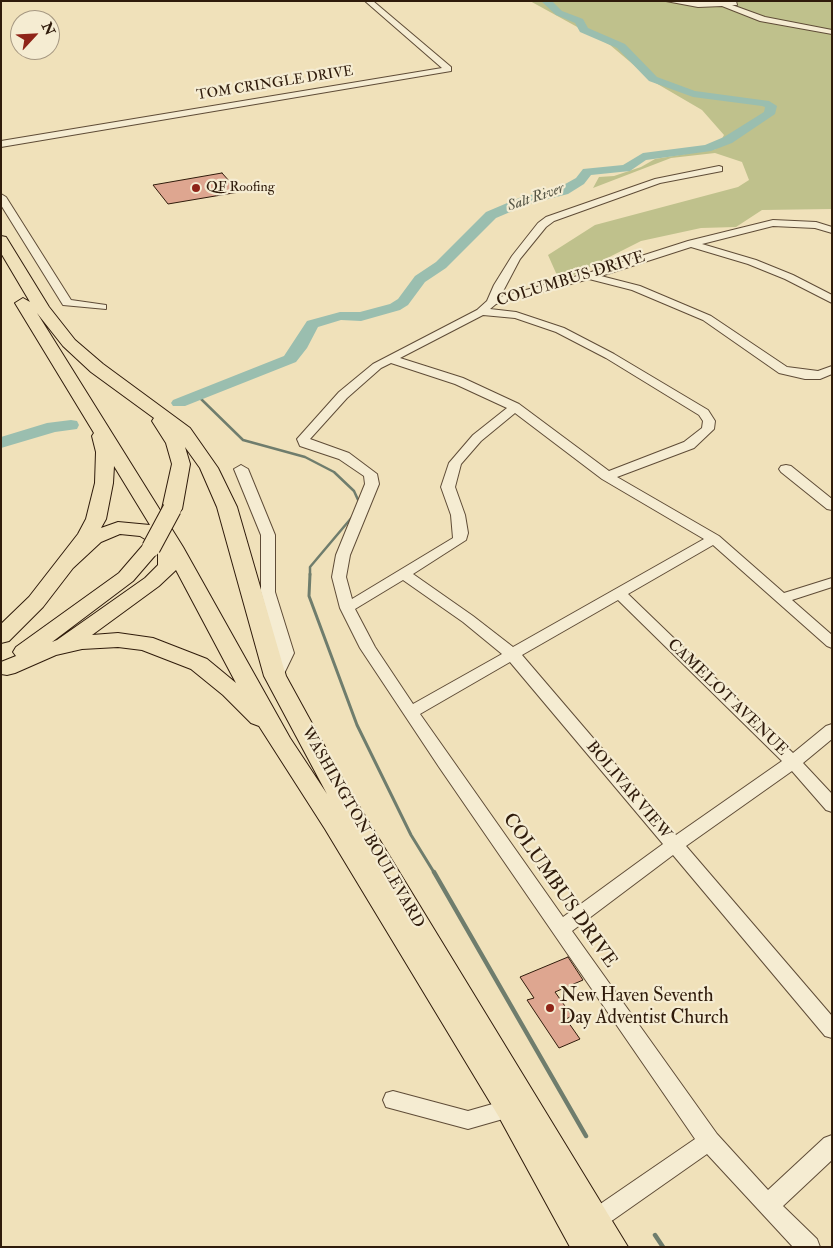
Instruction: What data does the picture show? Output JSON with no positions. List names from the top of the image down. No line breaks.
{"streets":{"highway":["WASHINGTON BOULEVARD"],"street":["TOM CRINGLE DRIVE","COLUMBUS DRIVE","CAMELOT AVENUE","BOLIVAR VIEW"]},"water":["Salt River"],"places":["QF Roofing","New Haven Seventh Day Adventist Church"],"north":"top right"}
